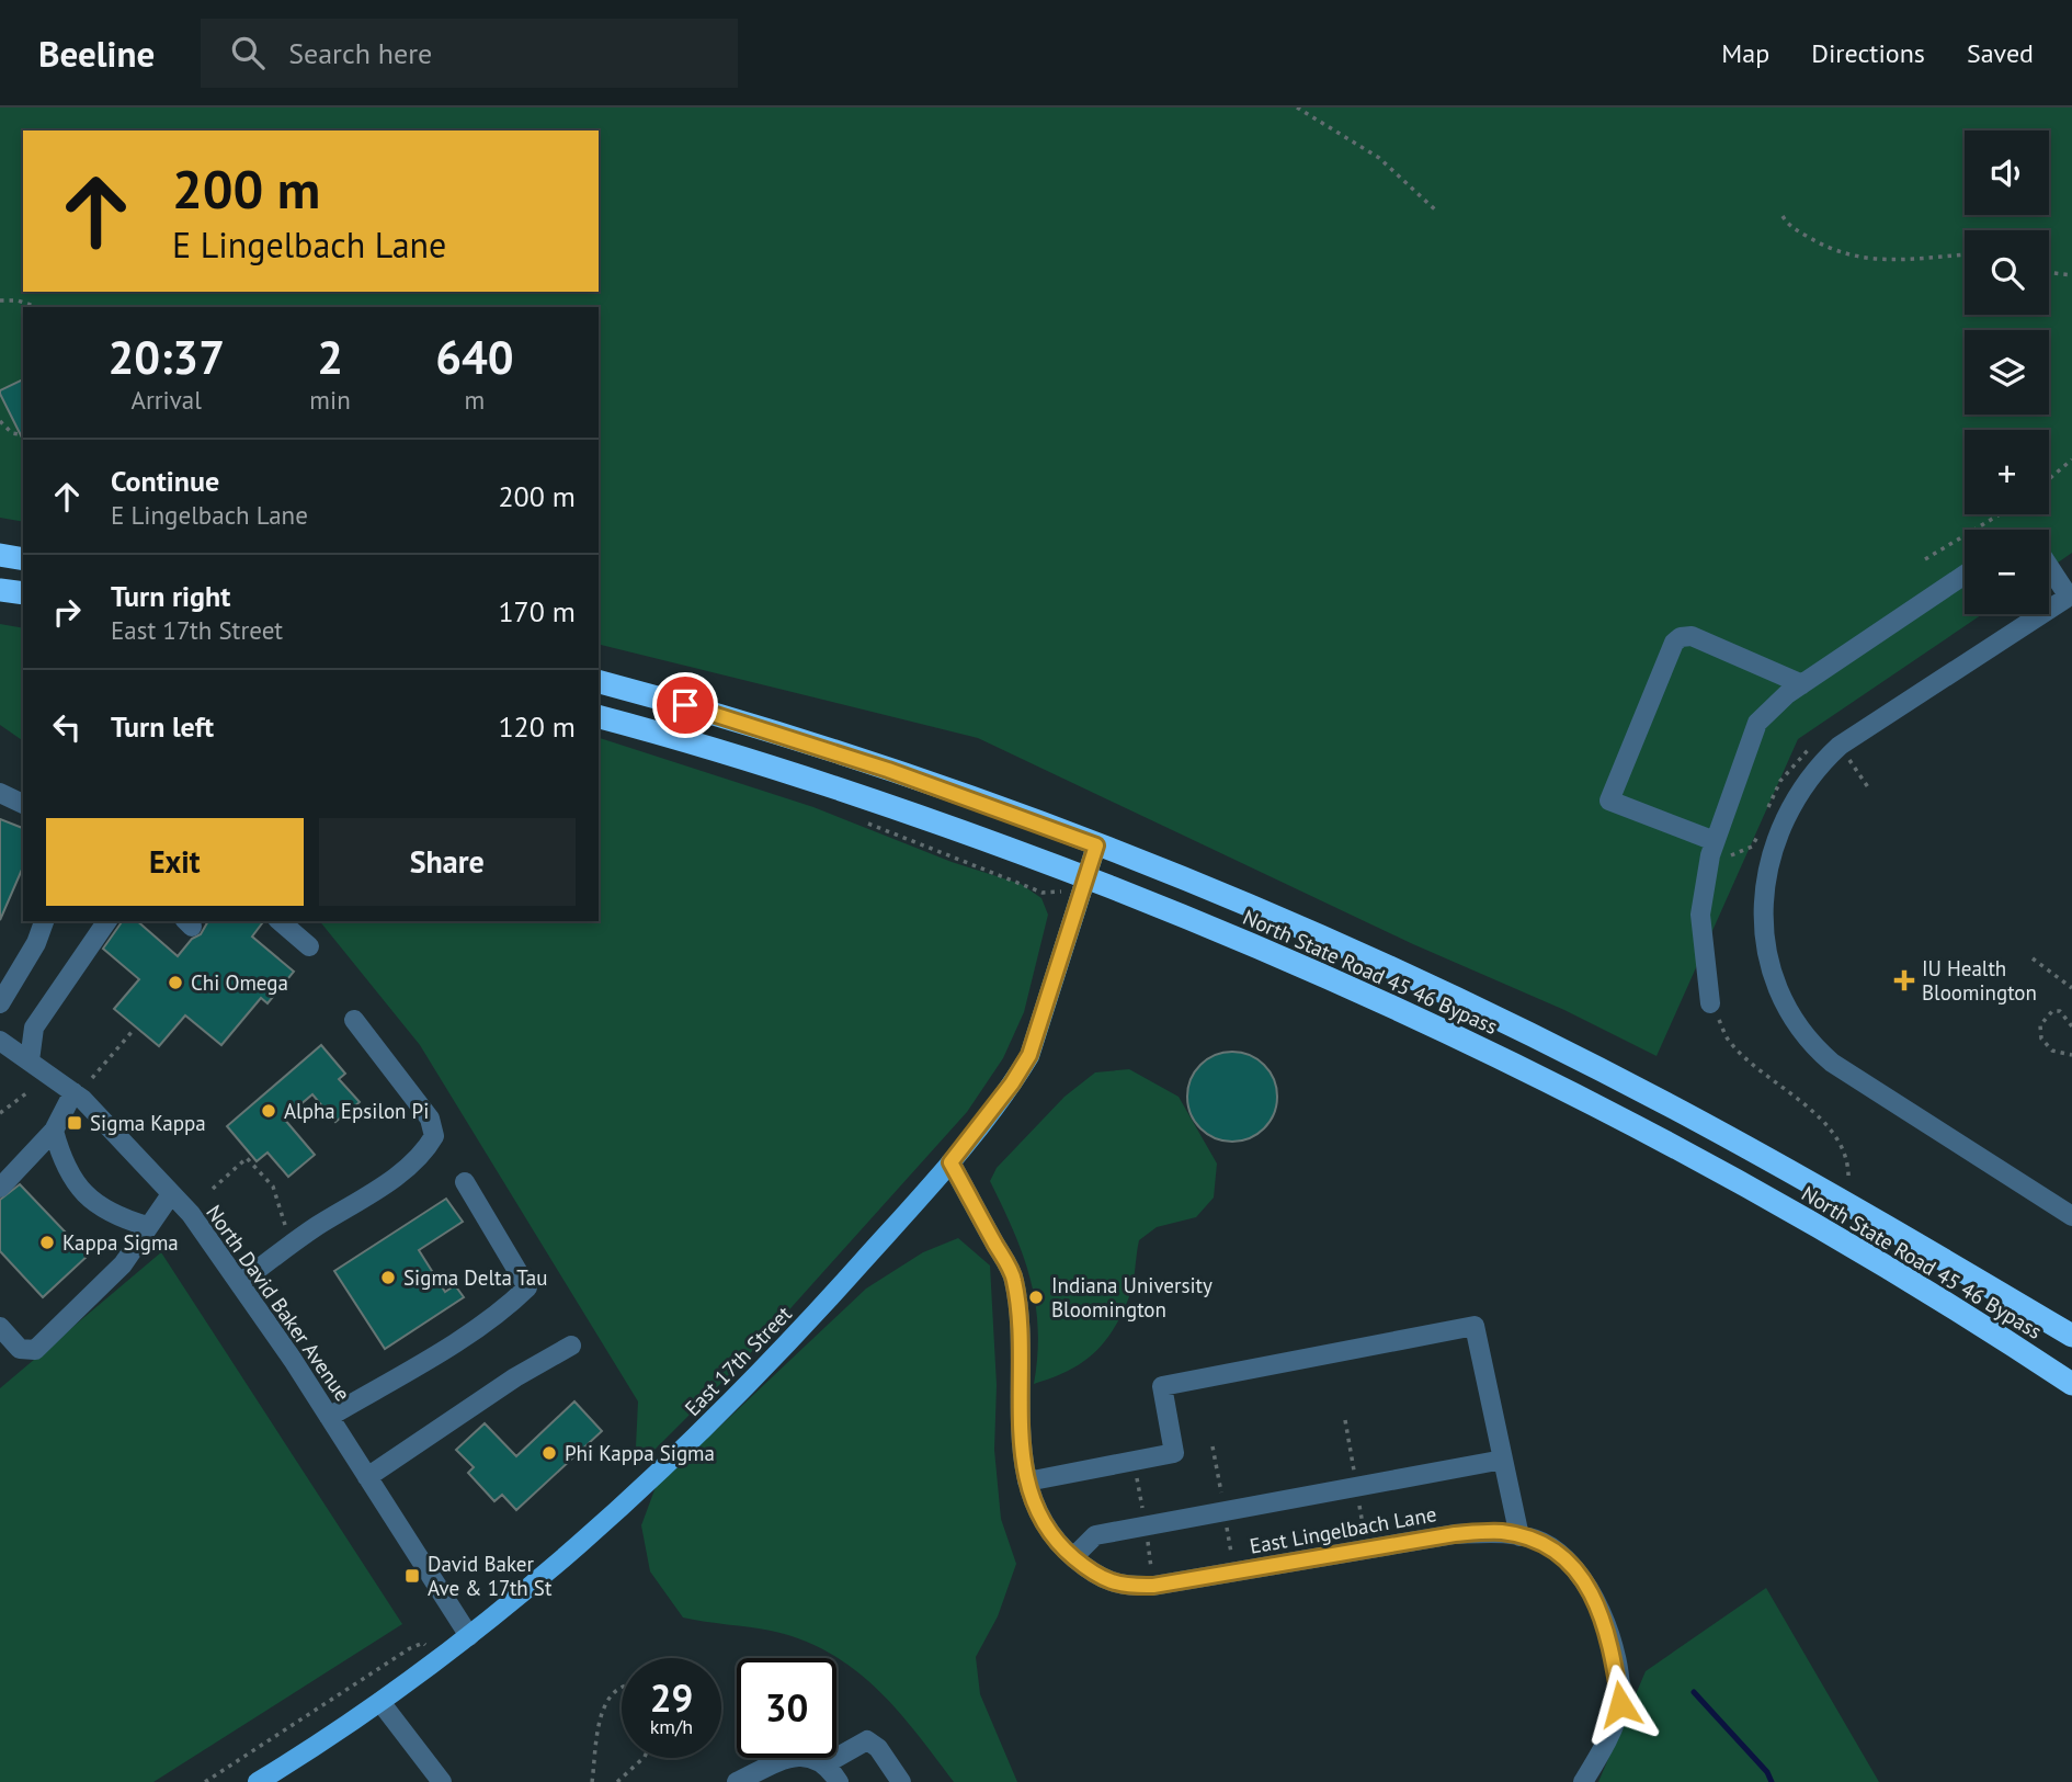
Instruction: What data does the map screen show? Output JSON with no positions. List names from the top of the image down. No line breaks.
{"streets":{"highway":["North State Road 45 46 Bypass"],"main road":["East 17th Street"],"street":["North David Baker Avenue","East Lingelbach Lane"]},"crossings":[["North State Road 45 46 Bypass","East 17th Street"],["North David Baker Avenue","East 17th Street"],["East 17th Street","East Lingelbach Lane"]],"places":{"health":["IU Health Bloomington"],"other":["Chi Omega","Alpha Epsilon Pi","Kappa Sigma","Sigma Delta Tau","Indiana University Bloomington","Phi Kappa Sigma"],"transit":["Sigma Kappa","David Baker Ave & 17th St"]},"page":{"header":"Beeline","search":"Search here","nav":["Map","Directions","Saved"],"map_buttons":["+","−"],"turn":["200 m","E Lingelbach Lane"],"eta":["20:37","Arrival","2","min","640","m"],"list":[{"name":"Continue","note":"E Lingelbach Lane","value":"200 m"},{"name":"Turn right","note":"East 17th Street","value":"170 m"},{"name":"Turn left","value":"120 m"}],"buttons":["Exit","Share"],"speed":"29 km/h","limit":"30"}}
